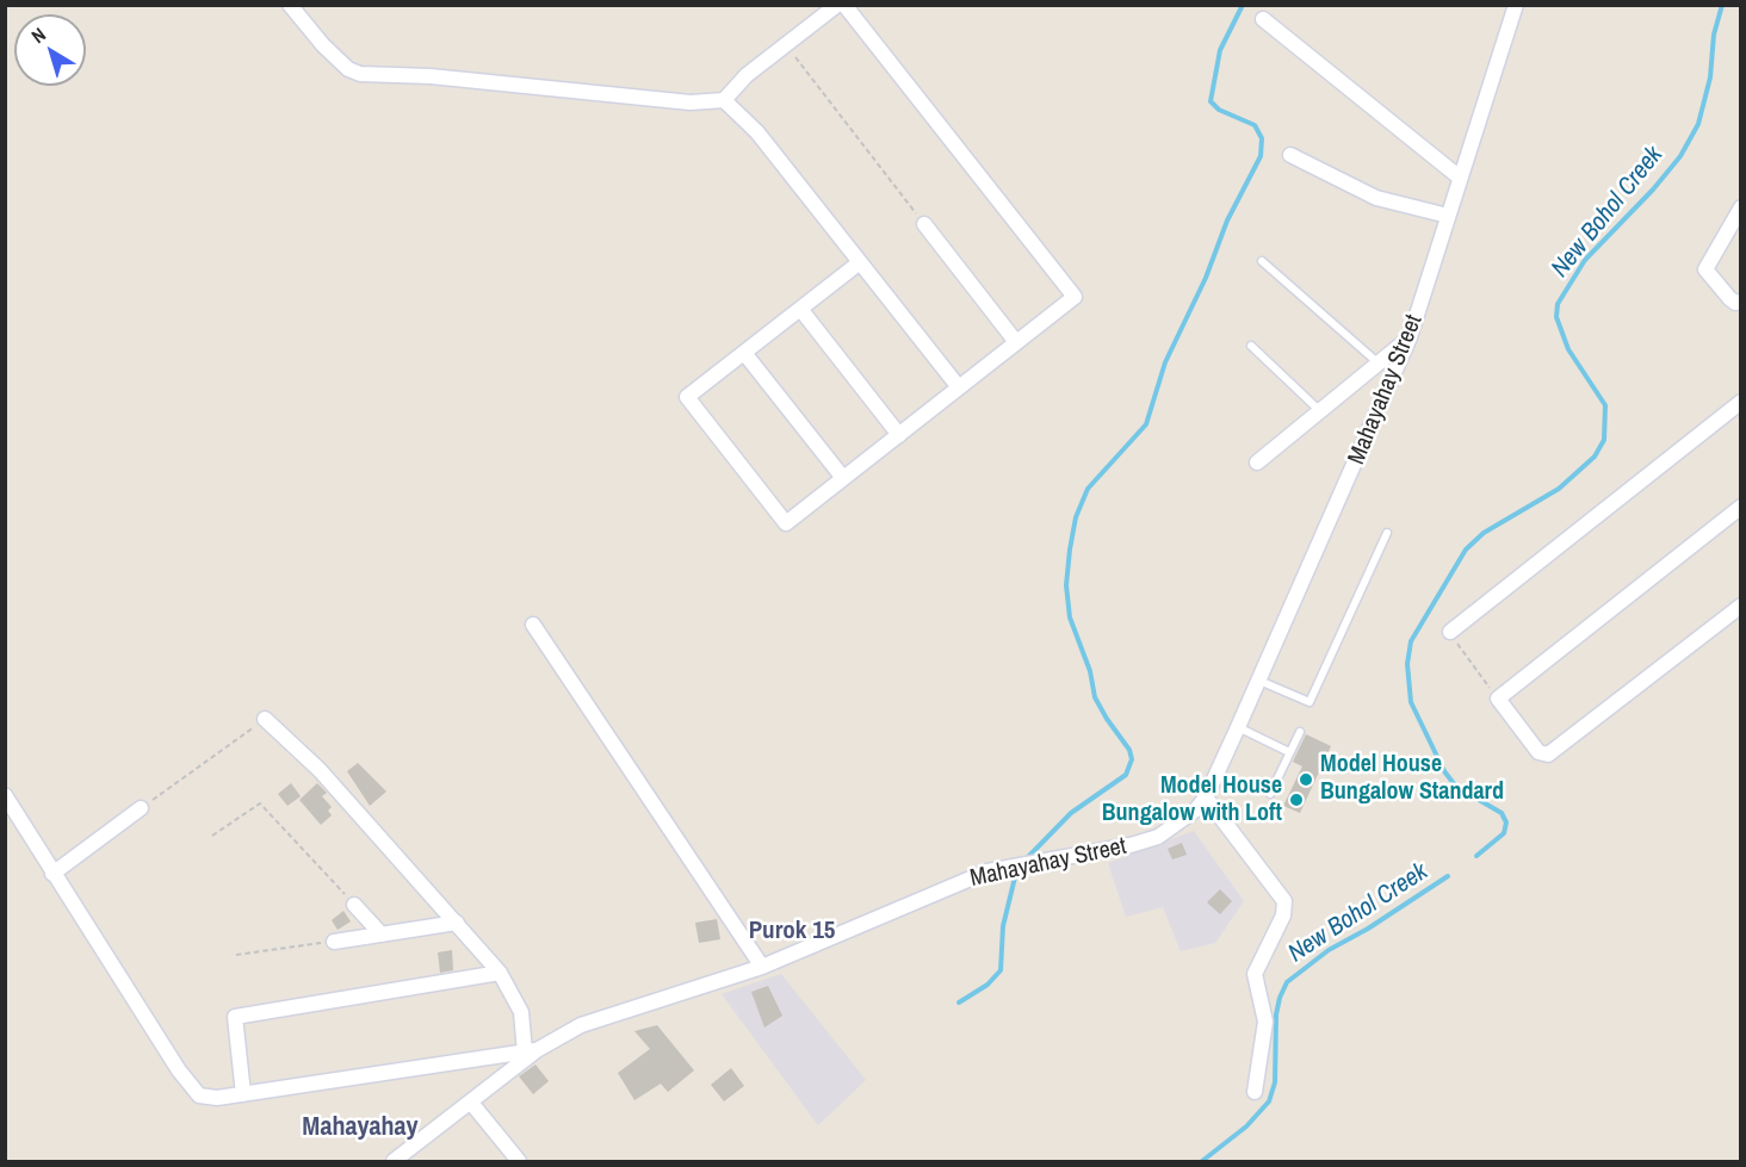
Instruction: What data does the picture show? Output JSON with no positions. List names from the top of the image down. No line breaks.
{"streets":{"street":["Mahayahay Street"]},"districts":["Purok 15","Mahayahay"],"water":["New Bohol Creek"],"places":["Model House Bungalow Standard","Model House Bungalow with Loft"],"north":"top left"}
